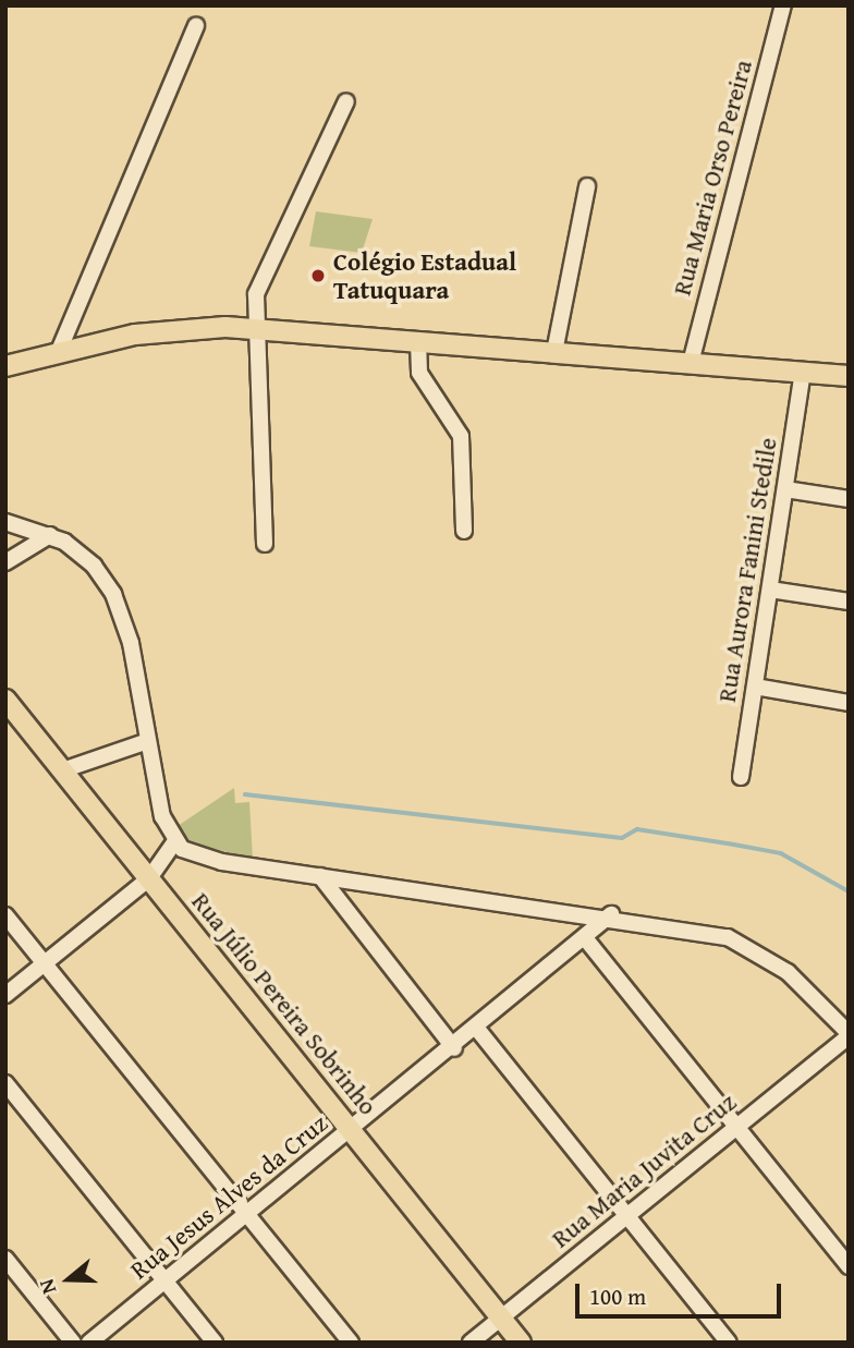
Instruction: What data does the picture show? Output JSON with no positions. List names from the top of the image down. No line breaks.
{"streets":{"main road":["Rua Júlio Pereira Sobrinho"],"street":["Rua Maria Orso Pereira","Rua Aurora Fanini Stedile","Rua Maria Juvita Cruz","Rua Jesus Alves da Cruz"]},"crossings":[["Rua Júlio Pereira Sobrinho","Rua Maria Juvita Cruz"],["Rua Júlio Pereira Sobrinho","Rua Jesus Alves da Cruz"]],"places":["Colégio Estadual Tatuquara"],"scale_bar":"100 m","north":"left"}
